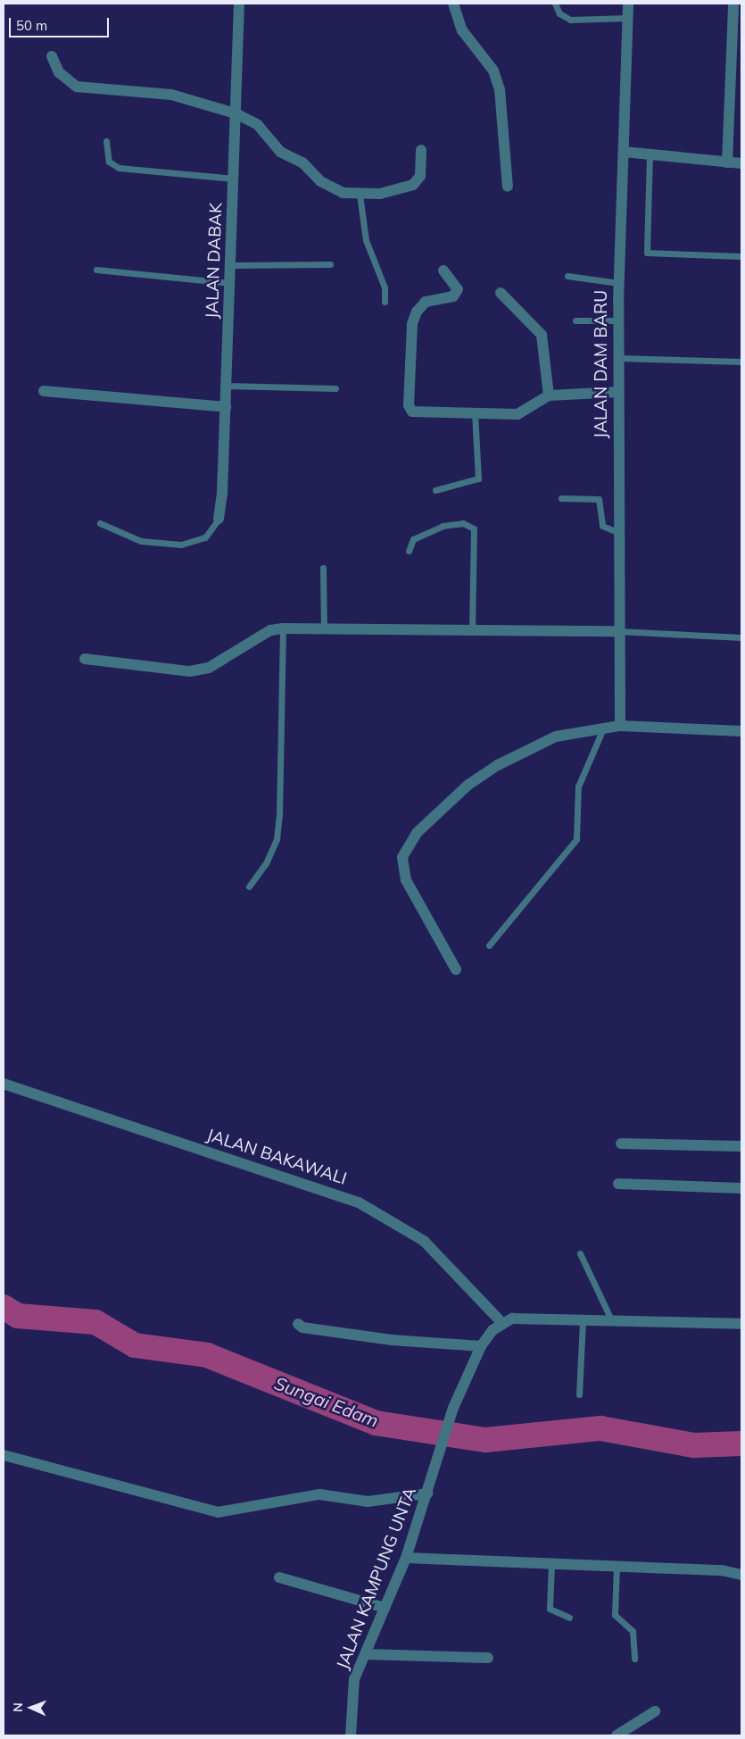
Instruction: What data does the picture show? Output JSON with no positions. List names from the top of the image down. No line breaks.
{"streets":{"street":["JALAN DABAK","JALAN DAM BARU","JALAN BAKAWALI","JALAN KAMPUNG UNTA"]},"water":["Sungai Edam"],"scale_bar":"50 m","north":"left"}
